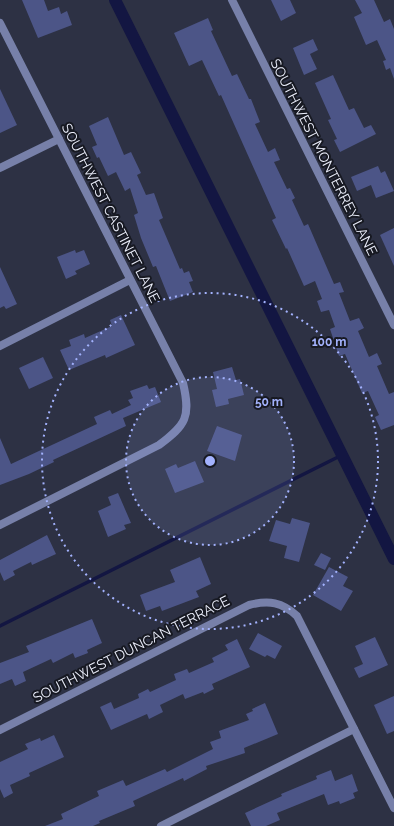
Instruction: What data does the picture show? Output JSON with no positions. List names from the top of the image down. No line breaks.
{"streets":{"street":["SOUTHWEST MONTERREY LANE","SOUTHWEST CASTINET LANE","SOUTHWEST DUNCAN TERRACE"]},"rings":["100 m","50 m"]}
